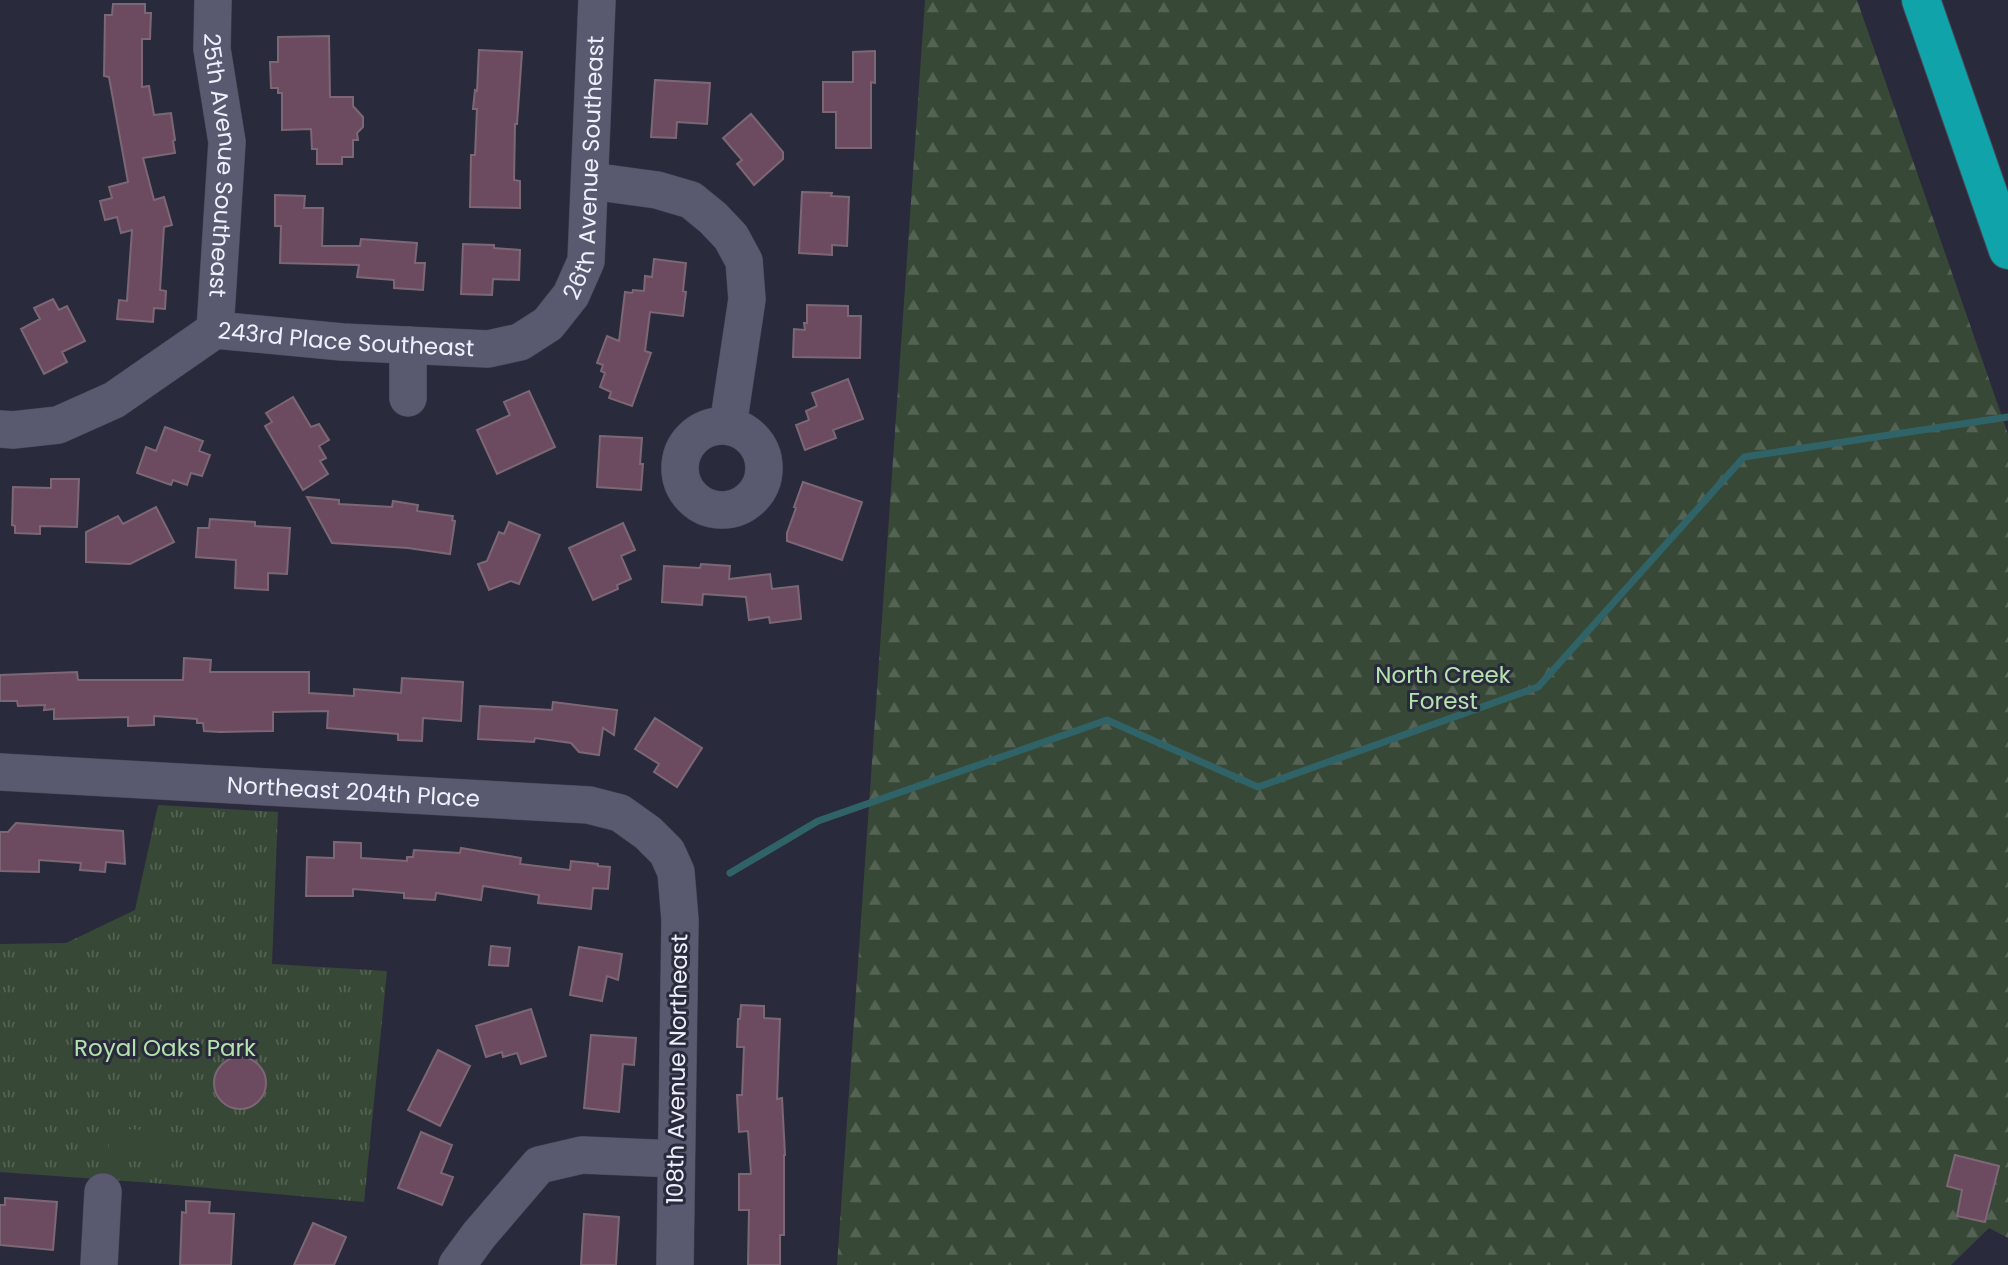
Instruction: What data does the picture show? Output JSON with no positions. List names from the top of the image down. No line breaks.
{"streets":{"street":["25th Avenue Southeast","26th Avenue Southeast","243rd Place Southeast","Northeast 204th Place","108th Avenue Northeast"]},"crossings":[["25th Avenue Southeast","243rd Place Southeast"],["26th Avenue Southeast","243rd Place Southeast"],["Northeast 204th Place","108th Avenue Northeast"]],"parks":["North Creek Forest","Royal Oaks Park"]}
